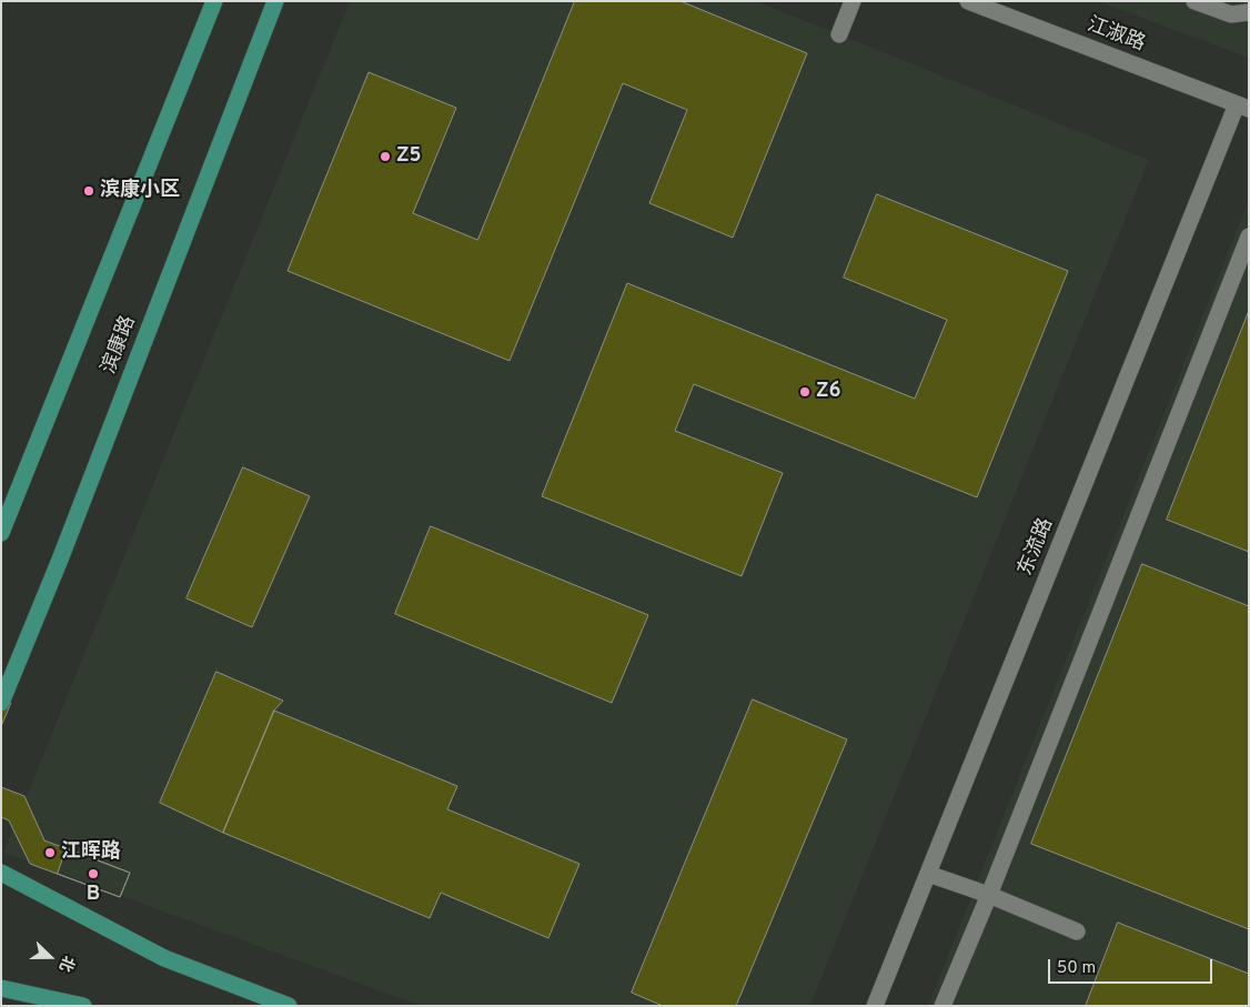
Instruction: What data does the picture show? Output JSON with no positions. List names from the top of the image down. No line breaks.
{"streets":{"main road":["滨康路"],"street":["江淑路","东流路"]},"crossings":[["江淑路","东流路"]],"places":["Z5","滨康小区","Z6","江晖路","B"],"scale_bar":"50 m","north":"right"}
